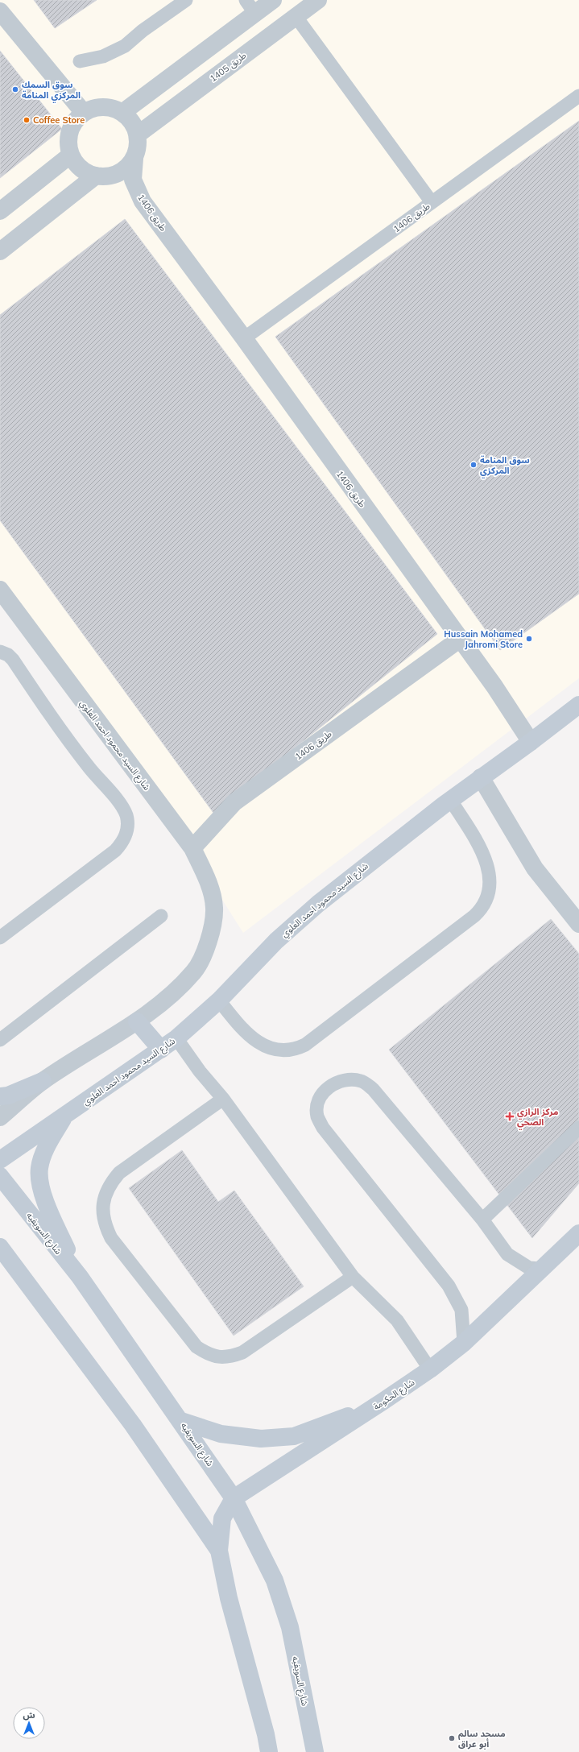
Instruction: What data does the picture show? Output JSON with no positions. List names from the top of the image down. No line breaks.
{"streets":{"street":["طريق 1405","طريق 1406","شارع السيد محمود احمد العلوي","شارع السويفيه","شارع الحكومة"]},"crossings":[["طريق 1405","طريق 1406"],["طريق 1406","شارع السيد محمود احمد العلوي"],["شارع السويفيه","شارع الحكومة"]],"places":{"other":["سوق السمك المركزي المنامة","Coffee Store","سوق المنامة المركزي","Hussain Mohamed Jahromi Store","مسجد سالم أبو عراق"],"health":["مركز الرازي الصحي"]},"north":"top"}
